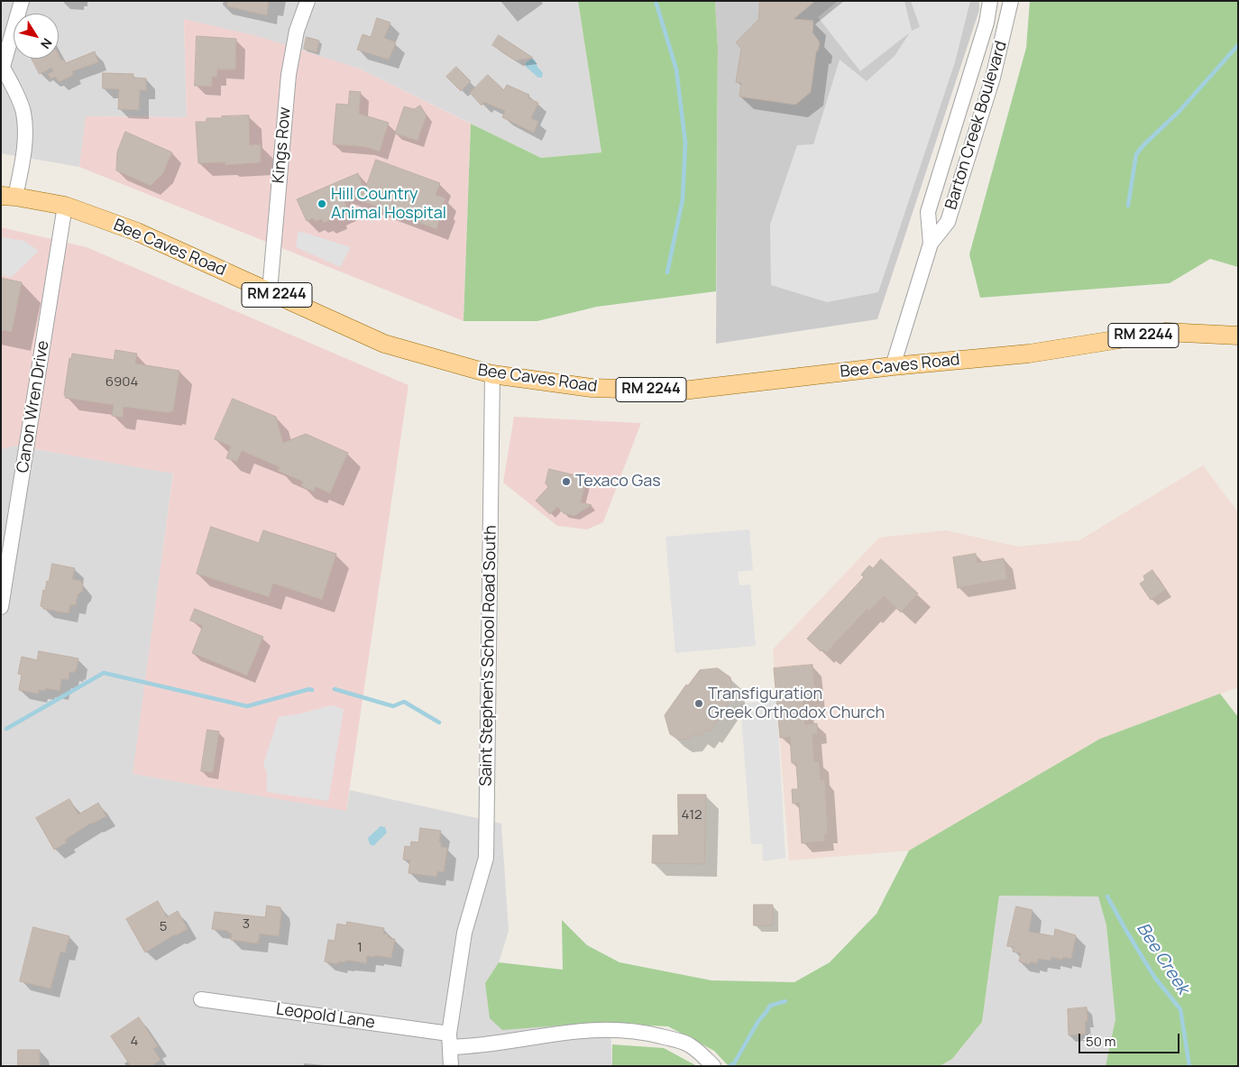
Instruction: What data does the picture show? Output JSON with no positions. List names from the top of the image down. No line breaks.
{"streets":{"main road":["Bee Caves Road","RM 2244"],"street":["Barton Creek Boulevard","Kings Row","Canon Wren Drive","Saint Stephen's School Road South","Leopold Lane"]},"crossings":[["Barton Creek Boulevard","Bee Caves Road"],["Kings Row","Bee Caves Road"],["Bee Caves Road","Canon Wren Drive"],["Bee Caves Road","Saint Stephen's School Road South"],["Saint Stephen's School Road South","Leopold Lane"]],"water":["Bee Creek"],"places":["Hill Country Animal Hospital","Texaco Gas","Transfiguration Greek Orthodox Church"],"house_numbers":["6904","412","3","5","1","4"],"scale_bar":"50 m","north":"bottom right"}
